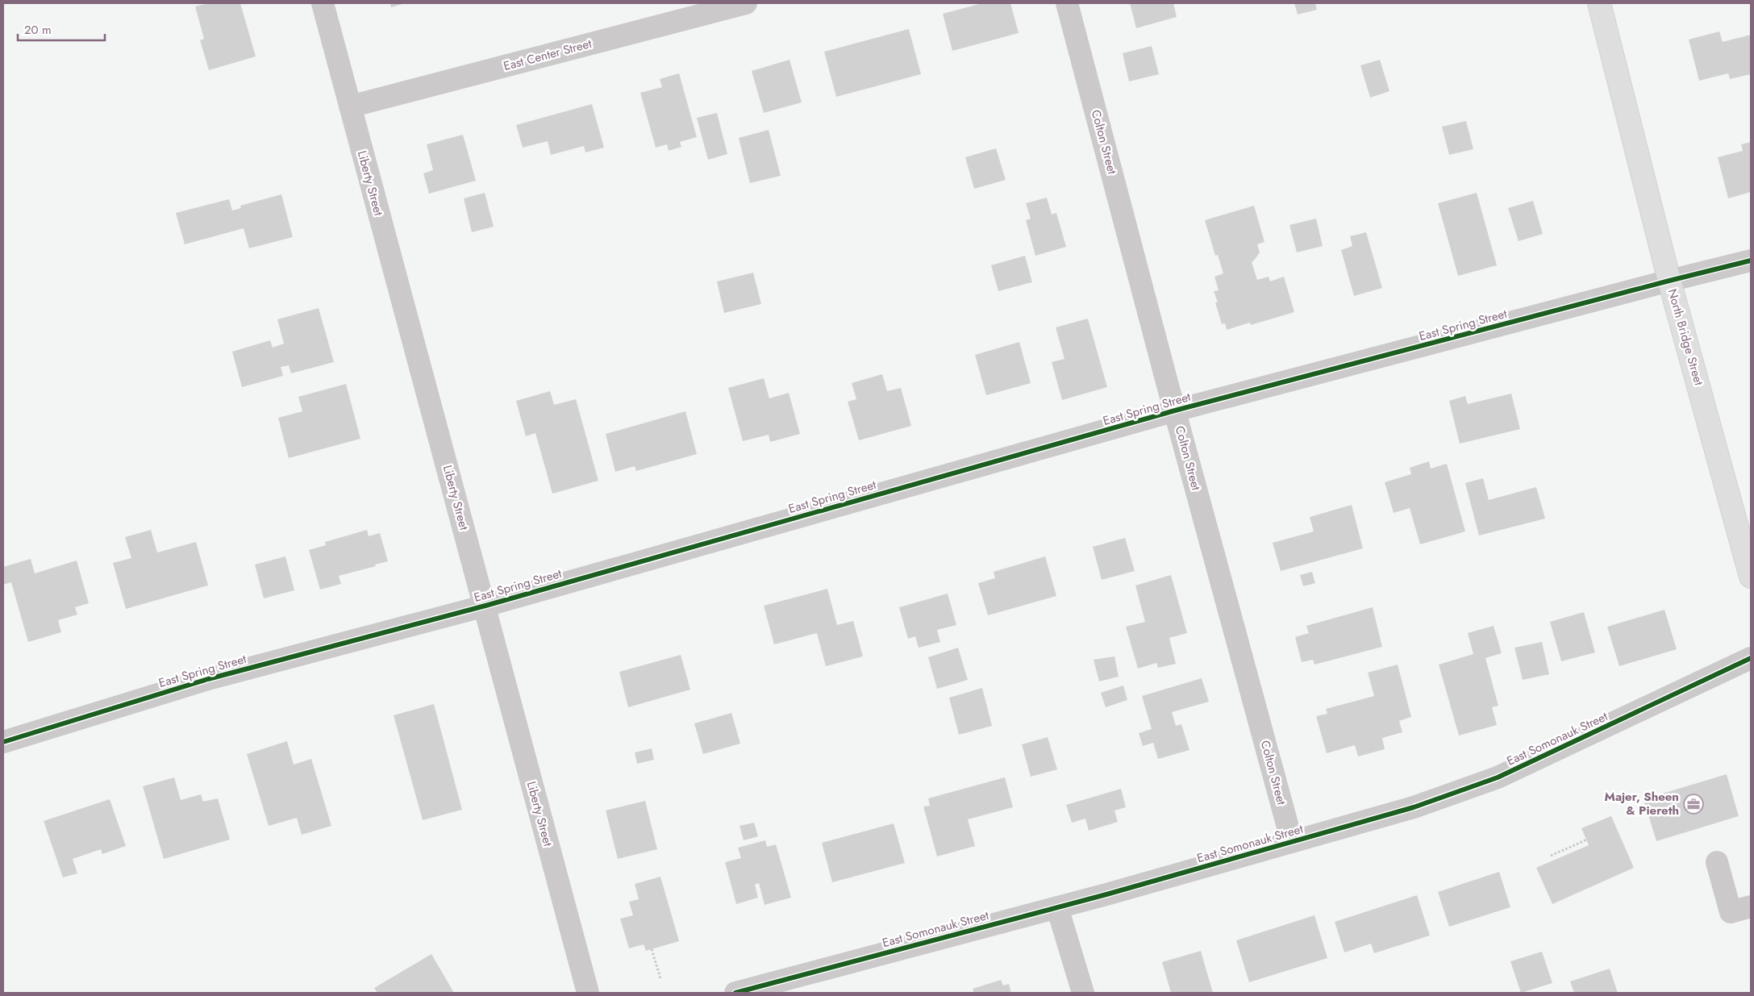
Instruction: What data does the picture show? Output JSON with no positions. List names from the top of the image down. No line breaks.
{"streets":{"highway":["North Bridge Street"],"street":["East Center Street","Colton Street","Liberty Street","East Spring Street","East Somonauk Street"]},"crossings":[["East Center Street","Liberty Street"],["Colton Street","East Spring Street"],["Colton Street","East Somonauk Street"],["Liberty Street","East Spring Street"],["East Spring Street","North Bridge Street"]],"places":{"office":["Majer, Sheen & Piereth"]},"scale_bar":"20 m"}
